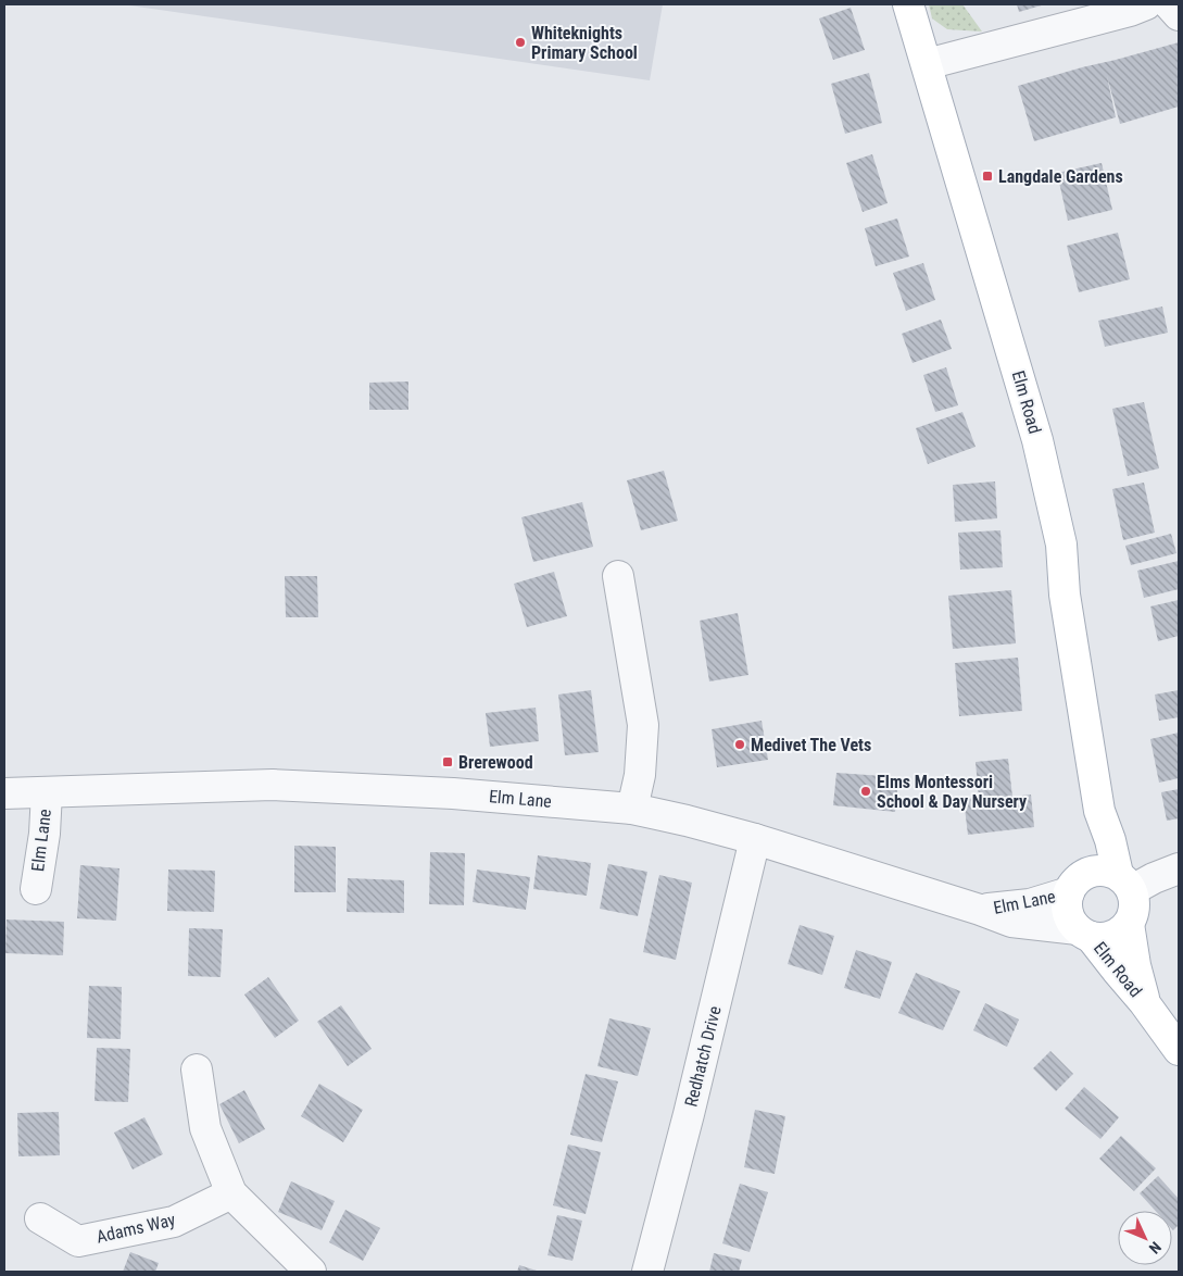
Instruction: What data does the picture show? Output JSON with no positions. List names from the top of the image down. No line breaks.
{"streets":{"main road":["Elm Road"],"street":["Elm Lane","Redhatch Drive","Adams Way"]},"crossings":[["Elm Road","Elm Lane"],["Elm Lane","Redhatch Drive"]],"places":{"other":["Whiteknights Primary School","Medivet The Vets","Elms Montessori School & Day Nursery"],"transit":["Langdale Gardens","Brerewood"]},"north":"bottom right"}
